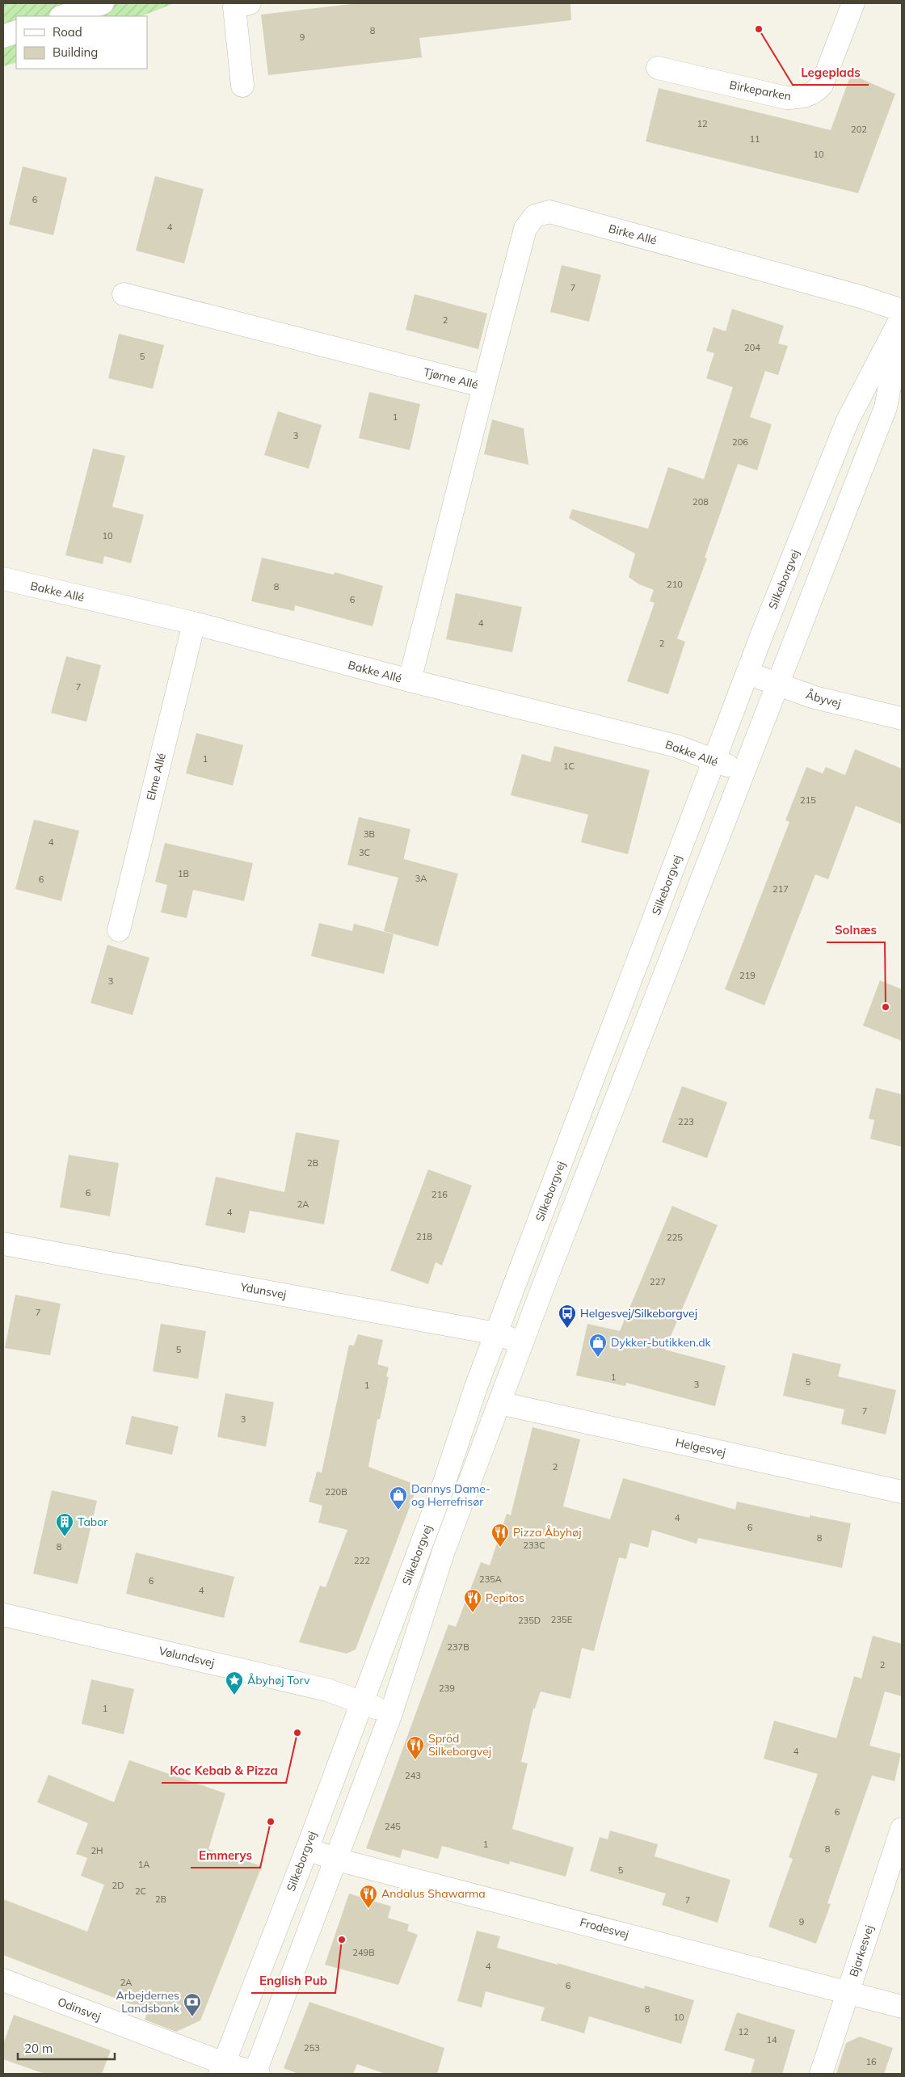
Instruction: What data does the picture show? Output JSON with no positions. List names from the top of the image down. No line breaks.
{"streets":{"street":["Birkeparken","Birke Allé","Tjørne Allé","Silkeborgvej","Bakke Allé","Åbyvej","Elme Allé","Ydunsvej","Helgesvej","Vølundsvej","Frodesvej","Bjarkesvej","Odinsvej"]},"crossings":[["Birke Allé","Tjørne Allé"],["Tjørne Allé","Bakke Allé"],["Silkeborgvej","Bakke Allé"],["Silkeborgvej","Åbyvej"],["Silkeborgvej","Ydunsvej"],["Silkeborgvej","Helgesvej"],["Silkeborgvej","Vølundsvej"],["Silkeborgvej","Frodesvej"],["Silkeborgvej","Odinsvej"],["Bakke Allé","Elme Allé"],["Frodesvej","Bjarkesvej"]],"places":{"other":["Legeplads","Solnæs","Koc Kebab & Pizza","Emmerys","English Pub"],"bus stop":["Helgesvej/Silkeborgvej"],"shop":["Dykker-butikken.dk","Dannys Dame- og Herrefrisør"],"building":["Tabor"],"restaurant":["Pizza Åbyhøj","Pepitos","Spröd Silkeborgvej","Andalus Shawarma"],"place":["Åbyhøj Torv"],"bank":["Arbejdernes Landsbank"]},"house_numbers":["8","9","12","202","11","10","6","4","7","2","204","5","1","3","206","208","10","210","8","6","4","2","7","1","1C","215","3B","4","3C","1B","3A","6","217","219","3","223","2B","6","216","2A","4","218","225","227","7","5","1","5","3","1","7","3","2","220B","4","6","8","233C","8","222","235A","6","4","235E","235D","237B","2","239","1","4","243","6","245","1","8","2H","1A","5","2D","2C","2B","7","9","249B","4","2A","6","8","10","12","14","253","16"],"legend":["Road","Building"],"scale_bar":"20 m"}
